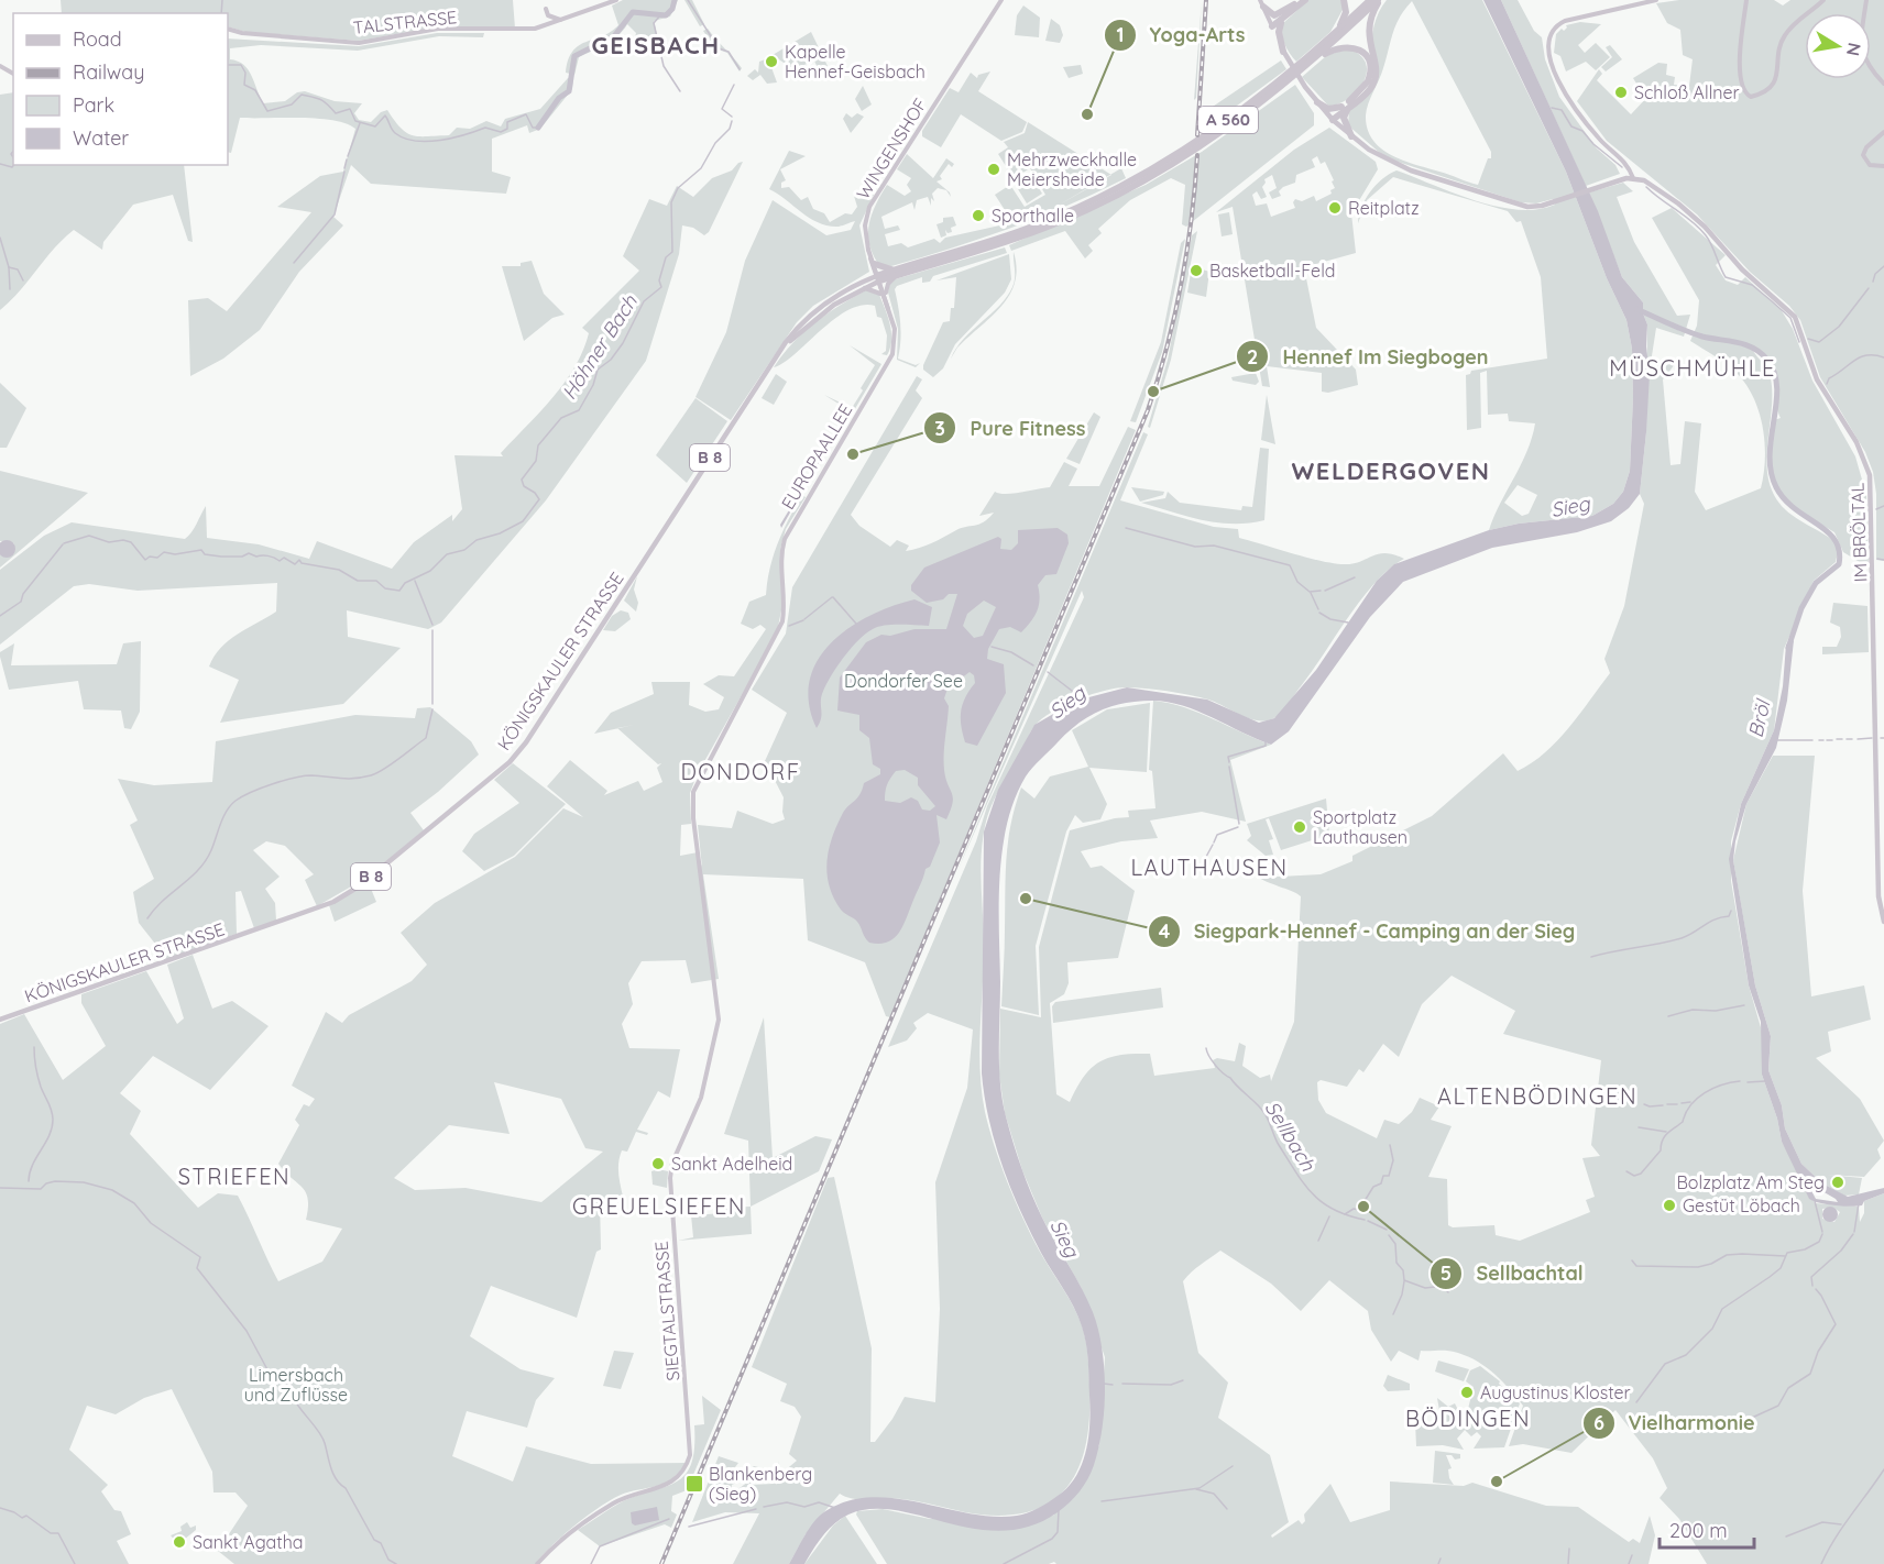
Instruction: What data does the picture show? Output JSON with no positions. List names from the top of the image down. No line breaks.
{"streets":{"highway":["A 560"],"main road":["TALSTRASSE","WINGENSHOF","EUROPAALLEE","B 8","IM BRÖLTAL","KÖNIGSKAULER STRASSE","SIEGTALSTRASSE"]},"crossings":[["A 560","WINGENSHOF"],["A 560","EUROPAALLEE"],["A 560","B 8"],["A 560","KÖNIGSKAULER STRASSE"],["WINGENSHOF","EUROPAALLEE"],["WINGENSHOF","B 8"],["WINGENSHOF","KÖNIGSKAULER STRASSE"],["EUROPAALLEE","B 8"],["EUROPAALLEE","KÖNIGSKAULER STRASSE"],["EUROPAALLEE","SIEGTALSTRASSE"],["B 8","KÖNIGSKAULER STRASSE"]],"districts":["GEISBACH","MÜSCHMÜHLE","WELDERGOVEN","DONDORF","LAUTHAUSEN","ALTENBÖDINGEN","STRIEFEN","GREUELSIEFEN","BÖDINGEN"],"water":["Höhner Bach","Sieg","Bröl","Sellbach"],"parks":["Dondorfer See","Limersbach und Zuflüsse"],"places":{"other":["Kapelle Hennef-Geisbach","Schloß Allner","Yoga-Arts","Mehrzweckhalle Meiersheide","Reitplatz","Sporthalle","Basketball-Feld","Hennef Im Siegbogen","Pure Fitness","Sportplatz Lauthausen","Siegpark-Hennef - Camping an der Sieg","Sankt Adelheid","Bolzplatz Am Steg","Gestüt Löbach","Sellbachtal","Augustinus Kloster","Vielharmonie","Sankt Agatha"],"transit":["Blankenberg (Sieg)"]},"legend":["Road","Railway","Park","Water"],"scale_bar":"200 m","north":"right"}
